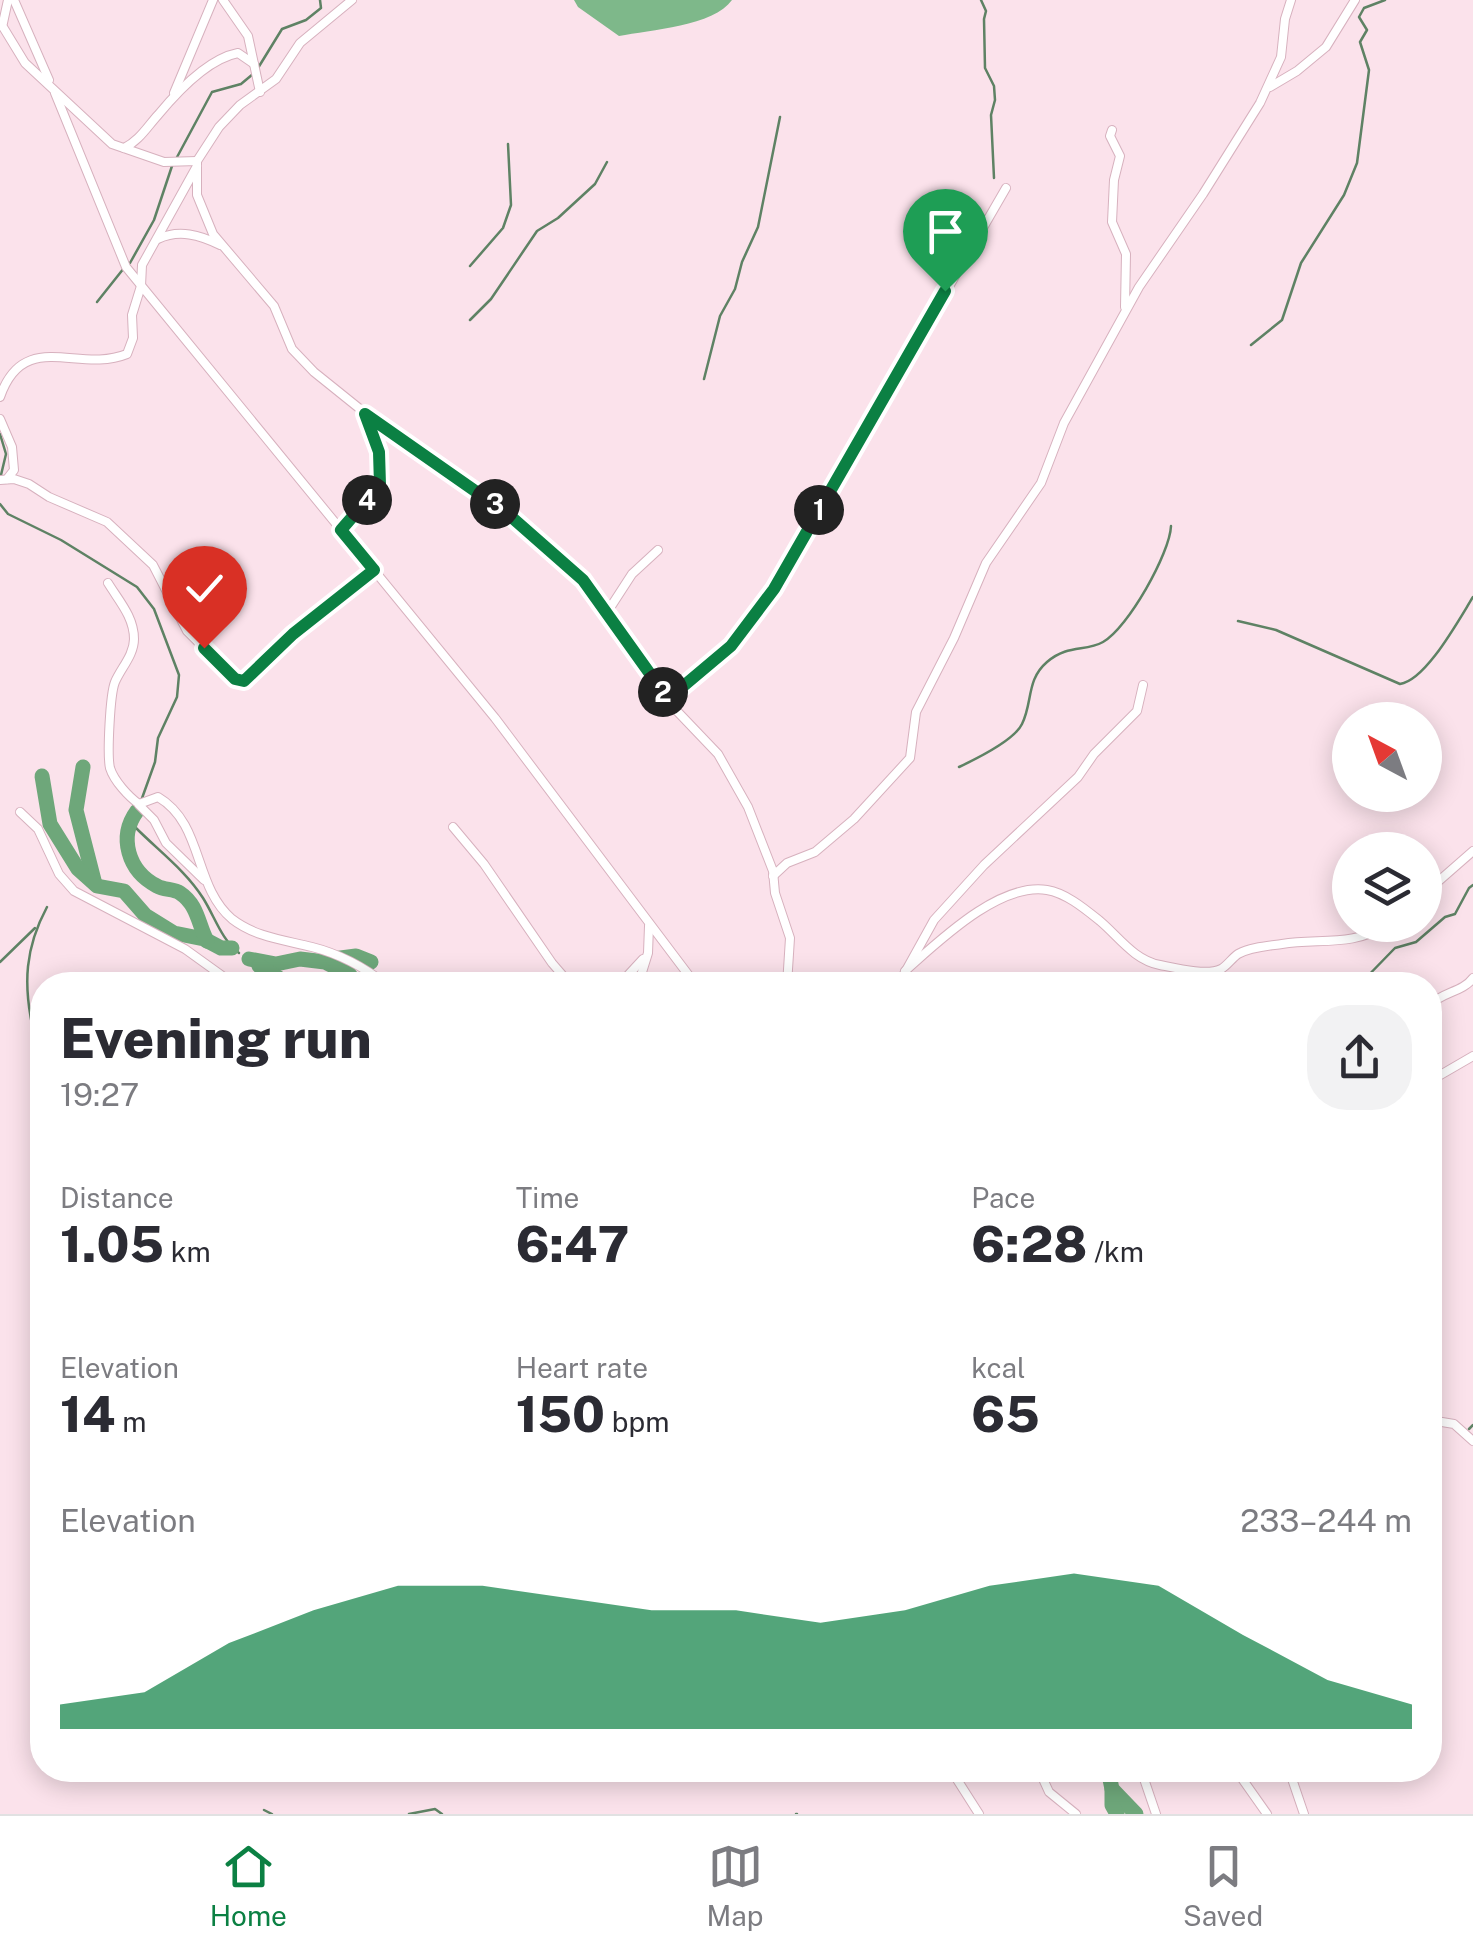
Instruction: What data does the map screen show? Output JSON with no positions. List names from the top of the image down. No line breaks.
{"north":"top left","page":{"pins":["4","3","1","2"],"heading":["Evening run","19:27"],"stats":[["Distance","1.05 km"],["Time","6:47"],["Pace","6:28 /km"],["Elevation","14 m"],["Heart rate","150 bpm"],["kcal","65"]],"chart":["Elevation","233–244 m"],"tabs":["Home","Map","Saved"]}}
